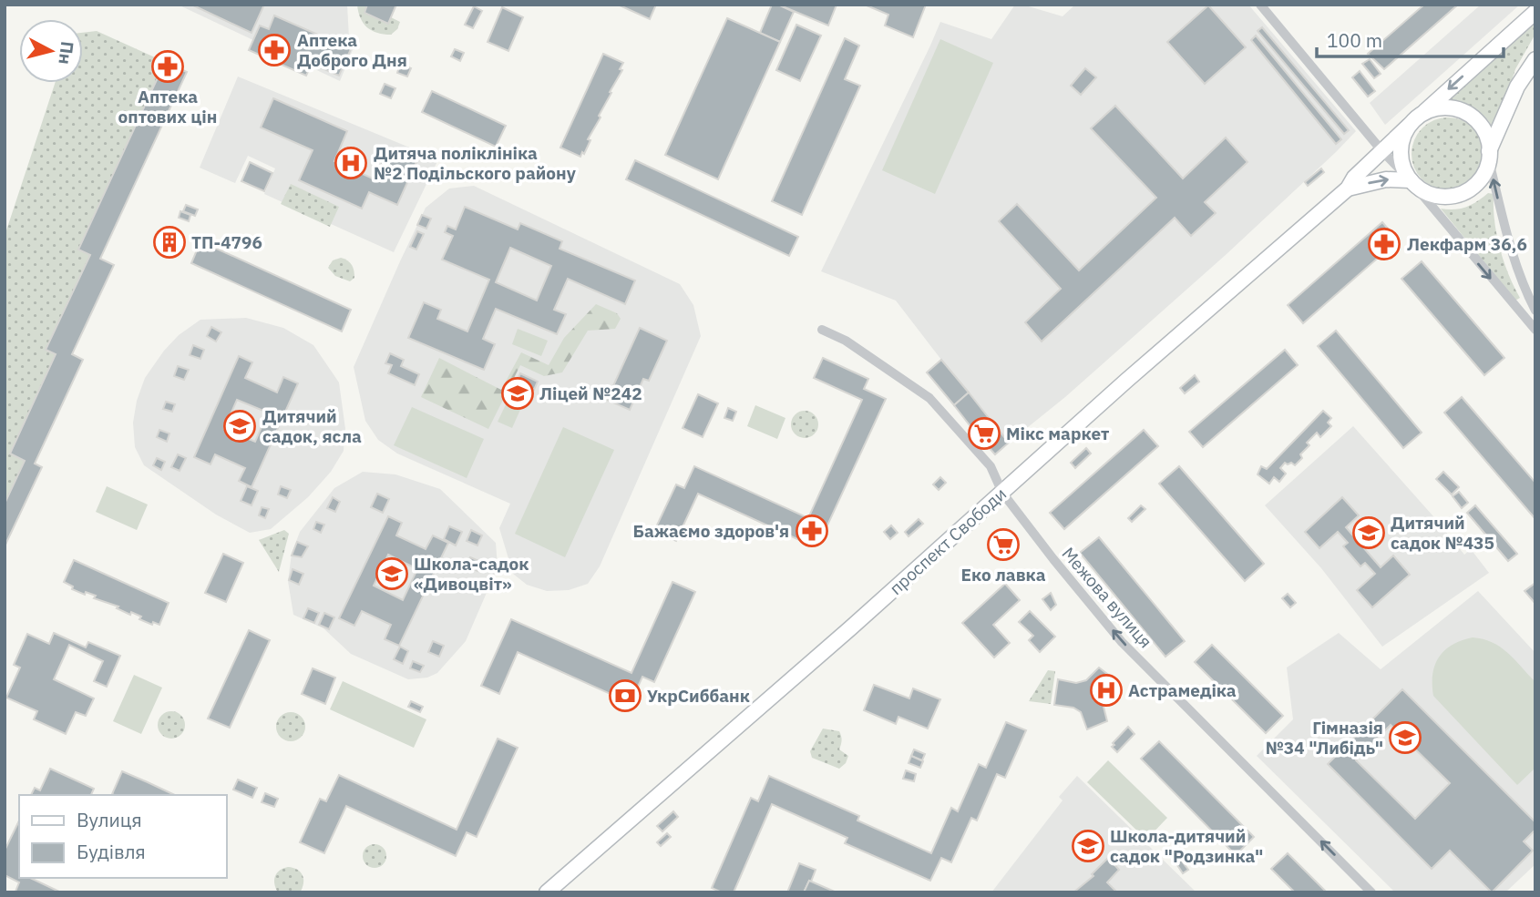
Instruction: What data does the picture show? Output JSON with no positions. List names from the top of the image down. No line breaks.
{"streets":{"street":["проспект Свободи","Межова вулиця"]},"crossings":[["проспект Свободи","Межова вулиця"]],"one_way":["Межова вулиця"],"places":{"pharmacy":["Аптека Доброго Дня","Аптека оптових цін","Лекфарм 36,6","Бажаємо здоров'я"],"hospital":["Дитяча поліклініка №2 Подільского району","Астрамедіка"],"building":["ТП-4796"],"school or university":["Ліцей №242","Дитячий садок, ясла","Дитячий садок №435","Школа-садок «Дивоцвіт»","Гімназія №34 \"Либідь\"","Школа-дитячий садок \"Родзинка\""],"supermarket":["Мікс маркет","Еко лавка"],"bank":["УкрСиббанк"]},"legend":["Вулиця","Будівля"],"scale_bar":"100 m","north":"right"}
